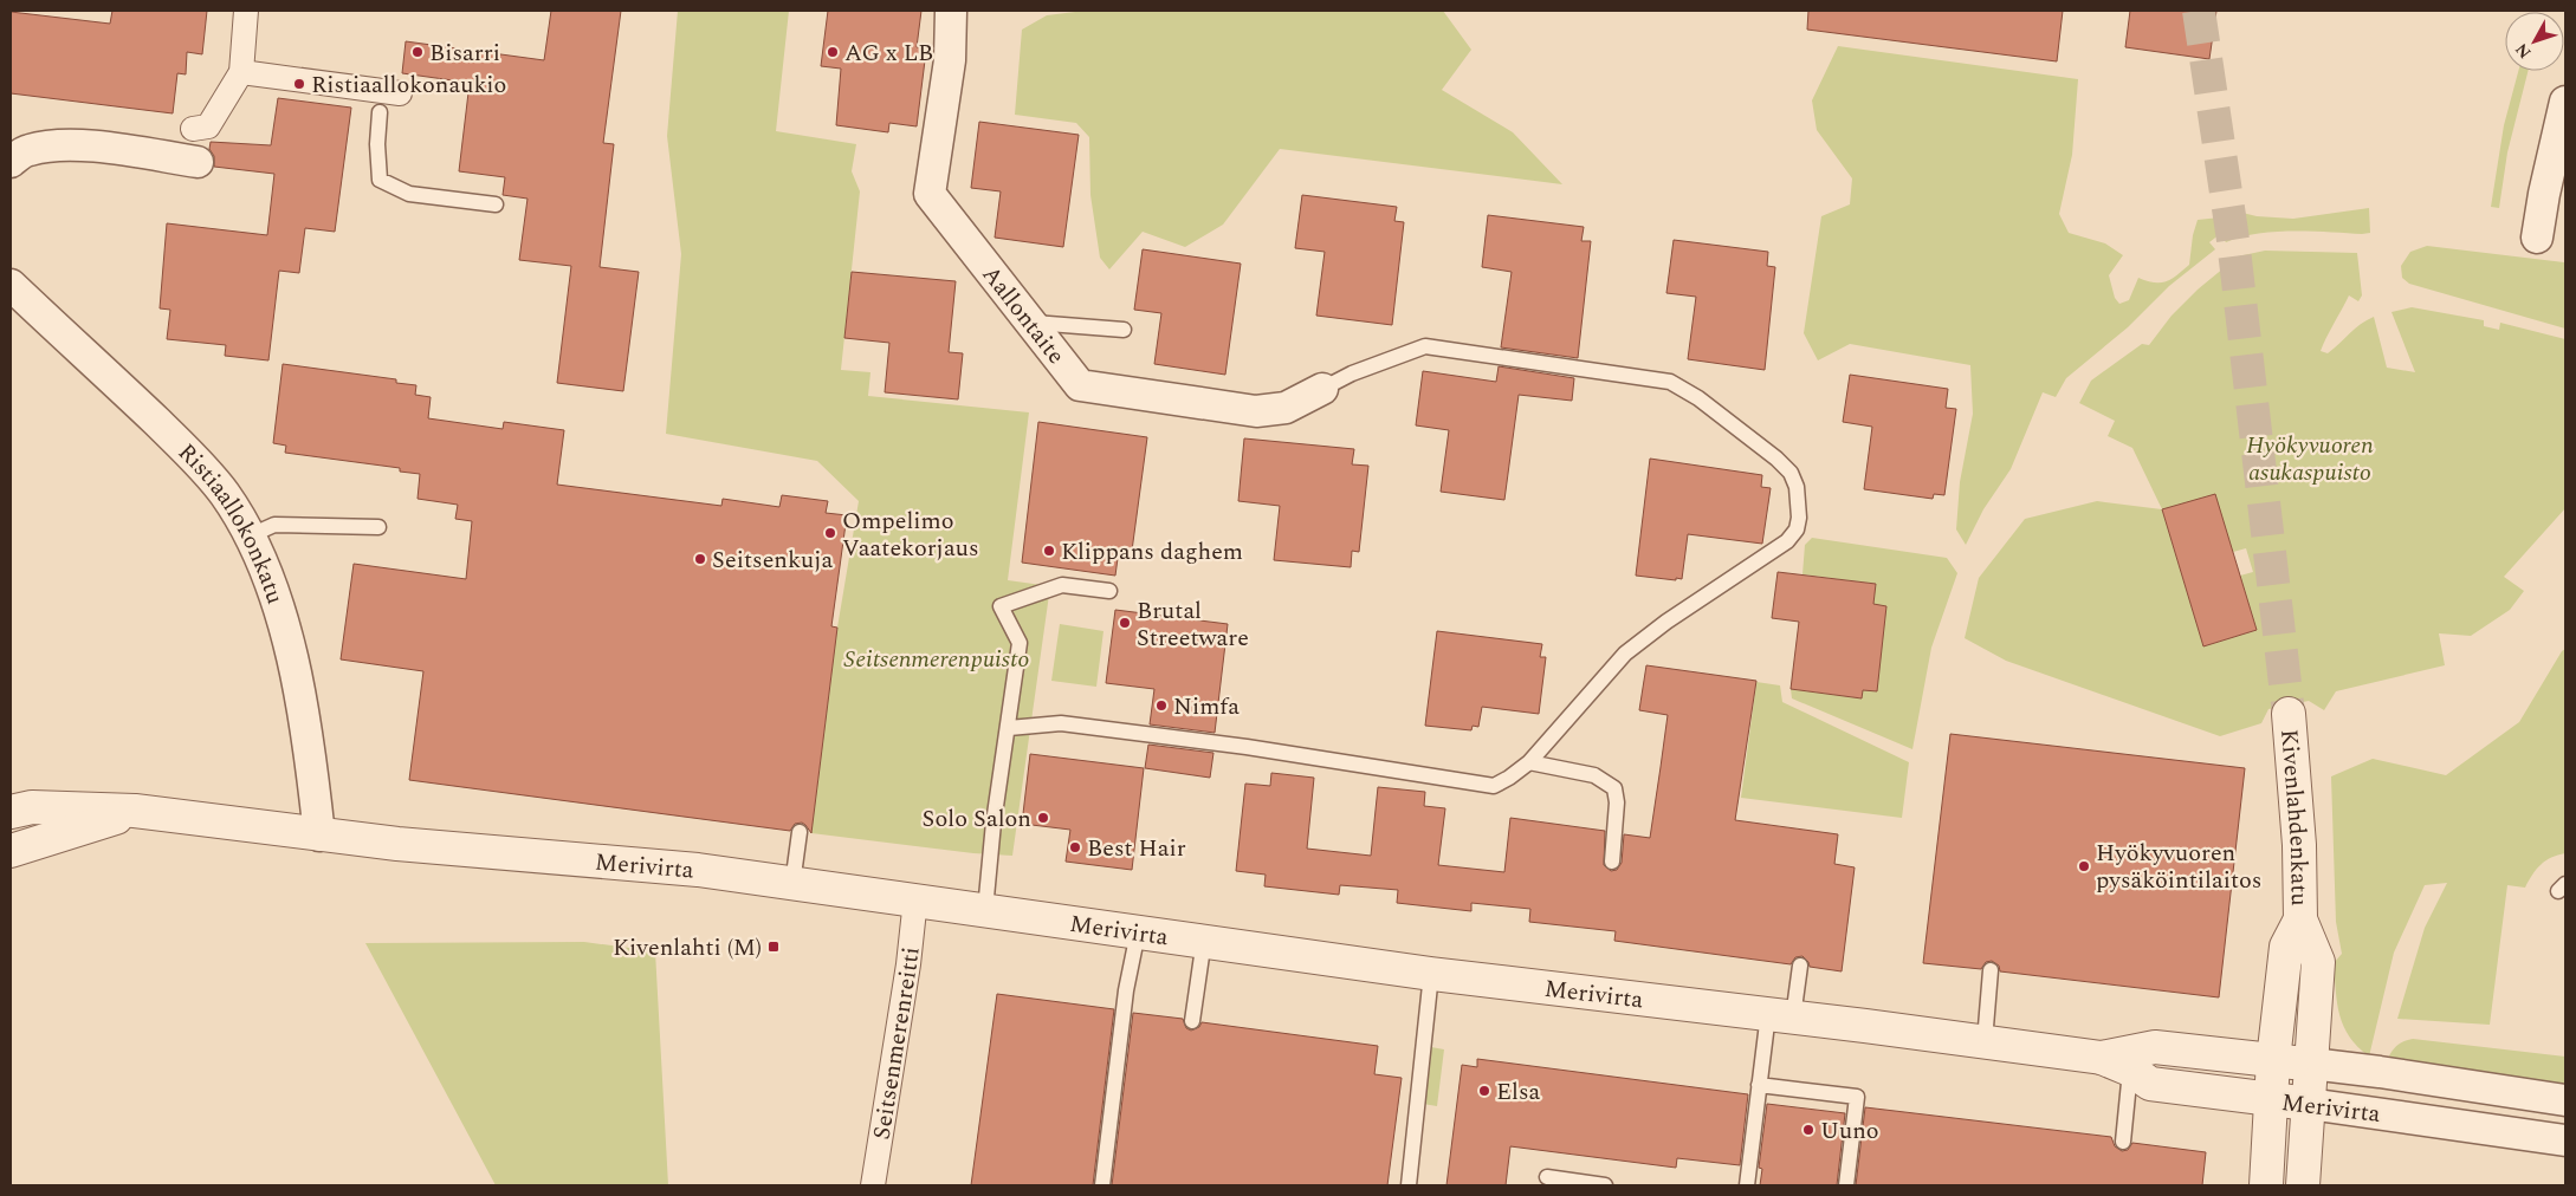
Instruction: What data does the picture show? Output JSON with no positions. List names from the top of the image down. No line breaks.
{"streets":{"street":["Aallontaite","Ristiaallokonkatu","Kivenlahdenkatu","Merivirta","Seitsenmerenreitti"]},"crossings":[["Ristiaallokonkatu","Merivirta"],["Kivenlahdenkatu","Merivirta"],["Merivirta","Seitsenmerenreitti"]],"parks":["Hyökyvuoren asukaspuisto","Seitsenmerenpuisto"],"places":{"other":["Bisarri","AG x LB","Ristiaallokonaukio","Ompelimo Vaatekorjaus","Klippans daghem","Seitsenkuja","Brutal Streetware","Nimfa","Solo Salon","Best Hair","Hyökyvuoren pysäköintilaitos","Elsa","Uuno"],"transit":["Kivenlahti (M)"]},"north":"bottom left"}
